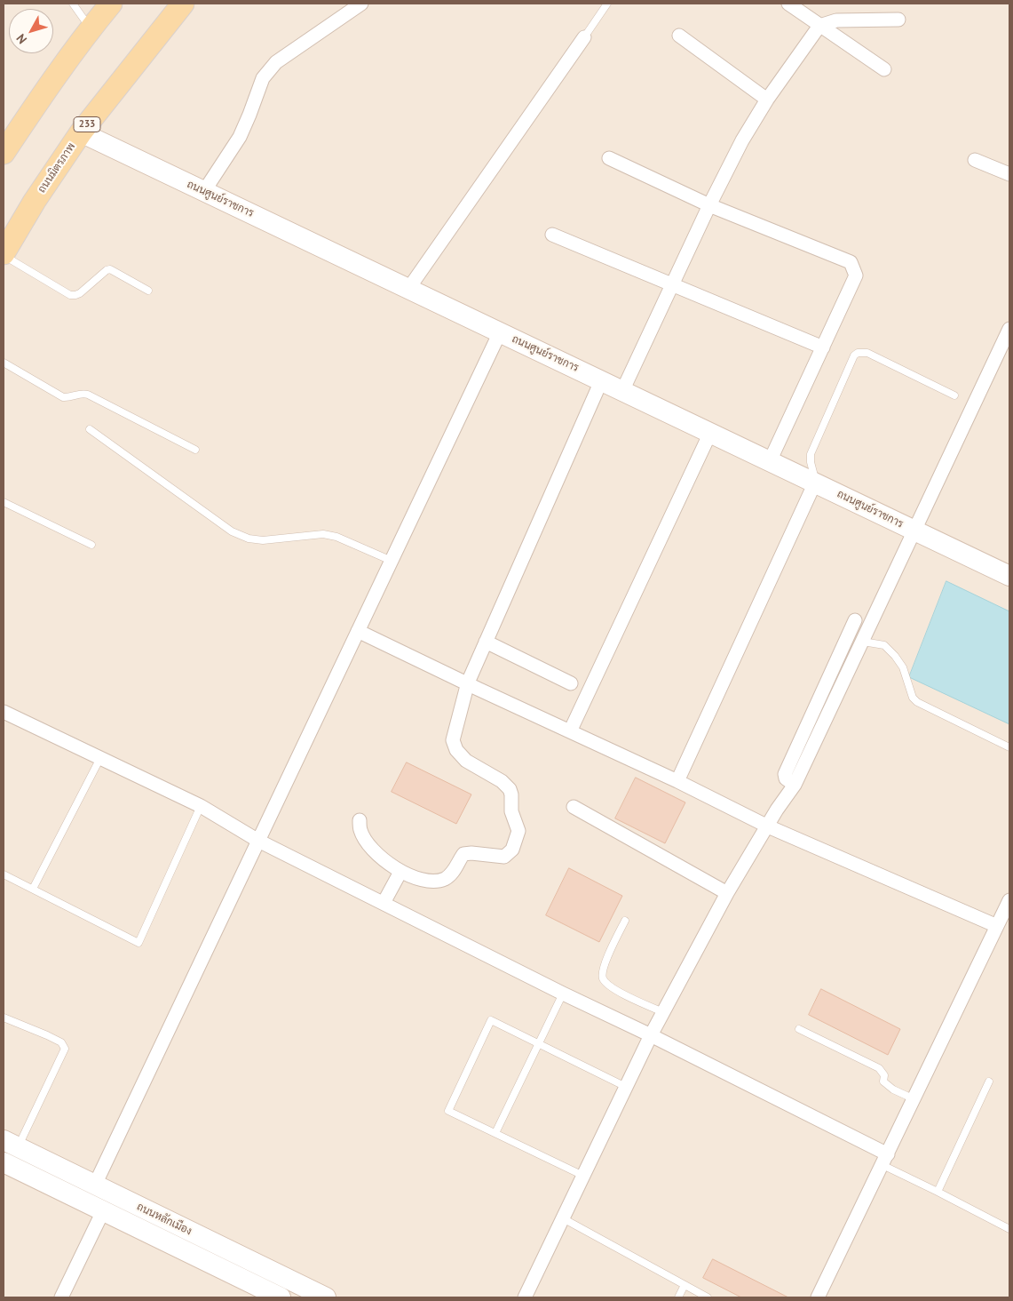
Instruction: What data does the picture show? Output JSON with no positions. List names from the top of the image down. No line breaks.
{"streets":{"main road":["233","ถนนมิตรภาพ"],"street":["ถนนศูนย์ราชการ","ถนนหลักเมือง"]},"crossings":[["ถนนมิตรภาพ","ถนนศูนย์ราชการ"]],"north":"bottom left"}
